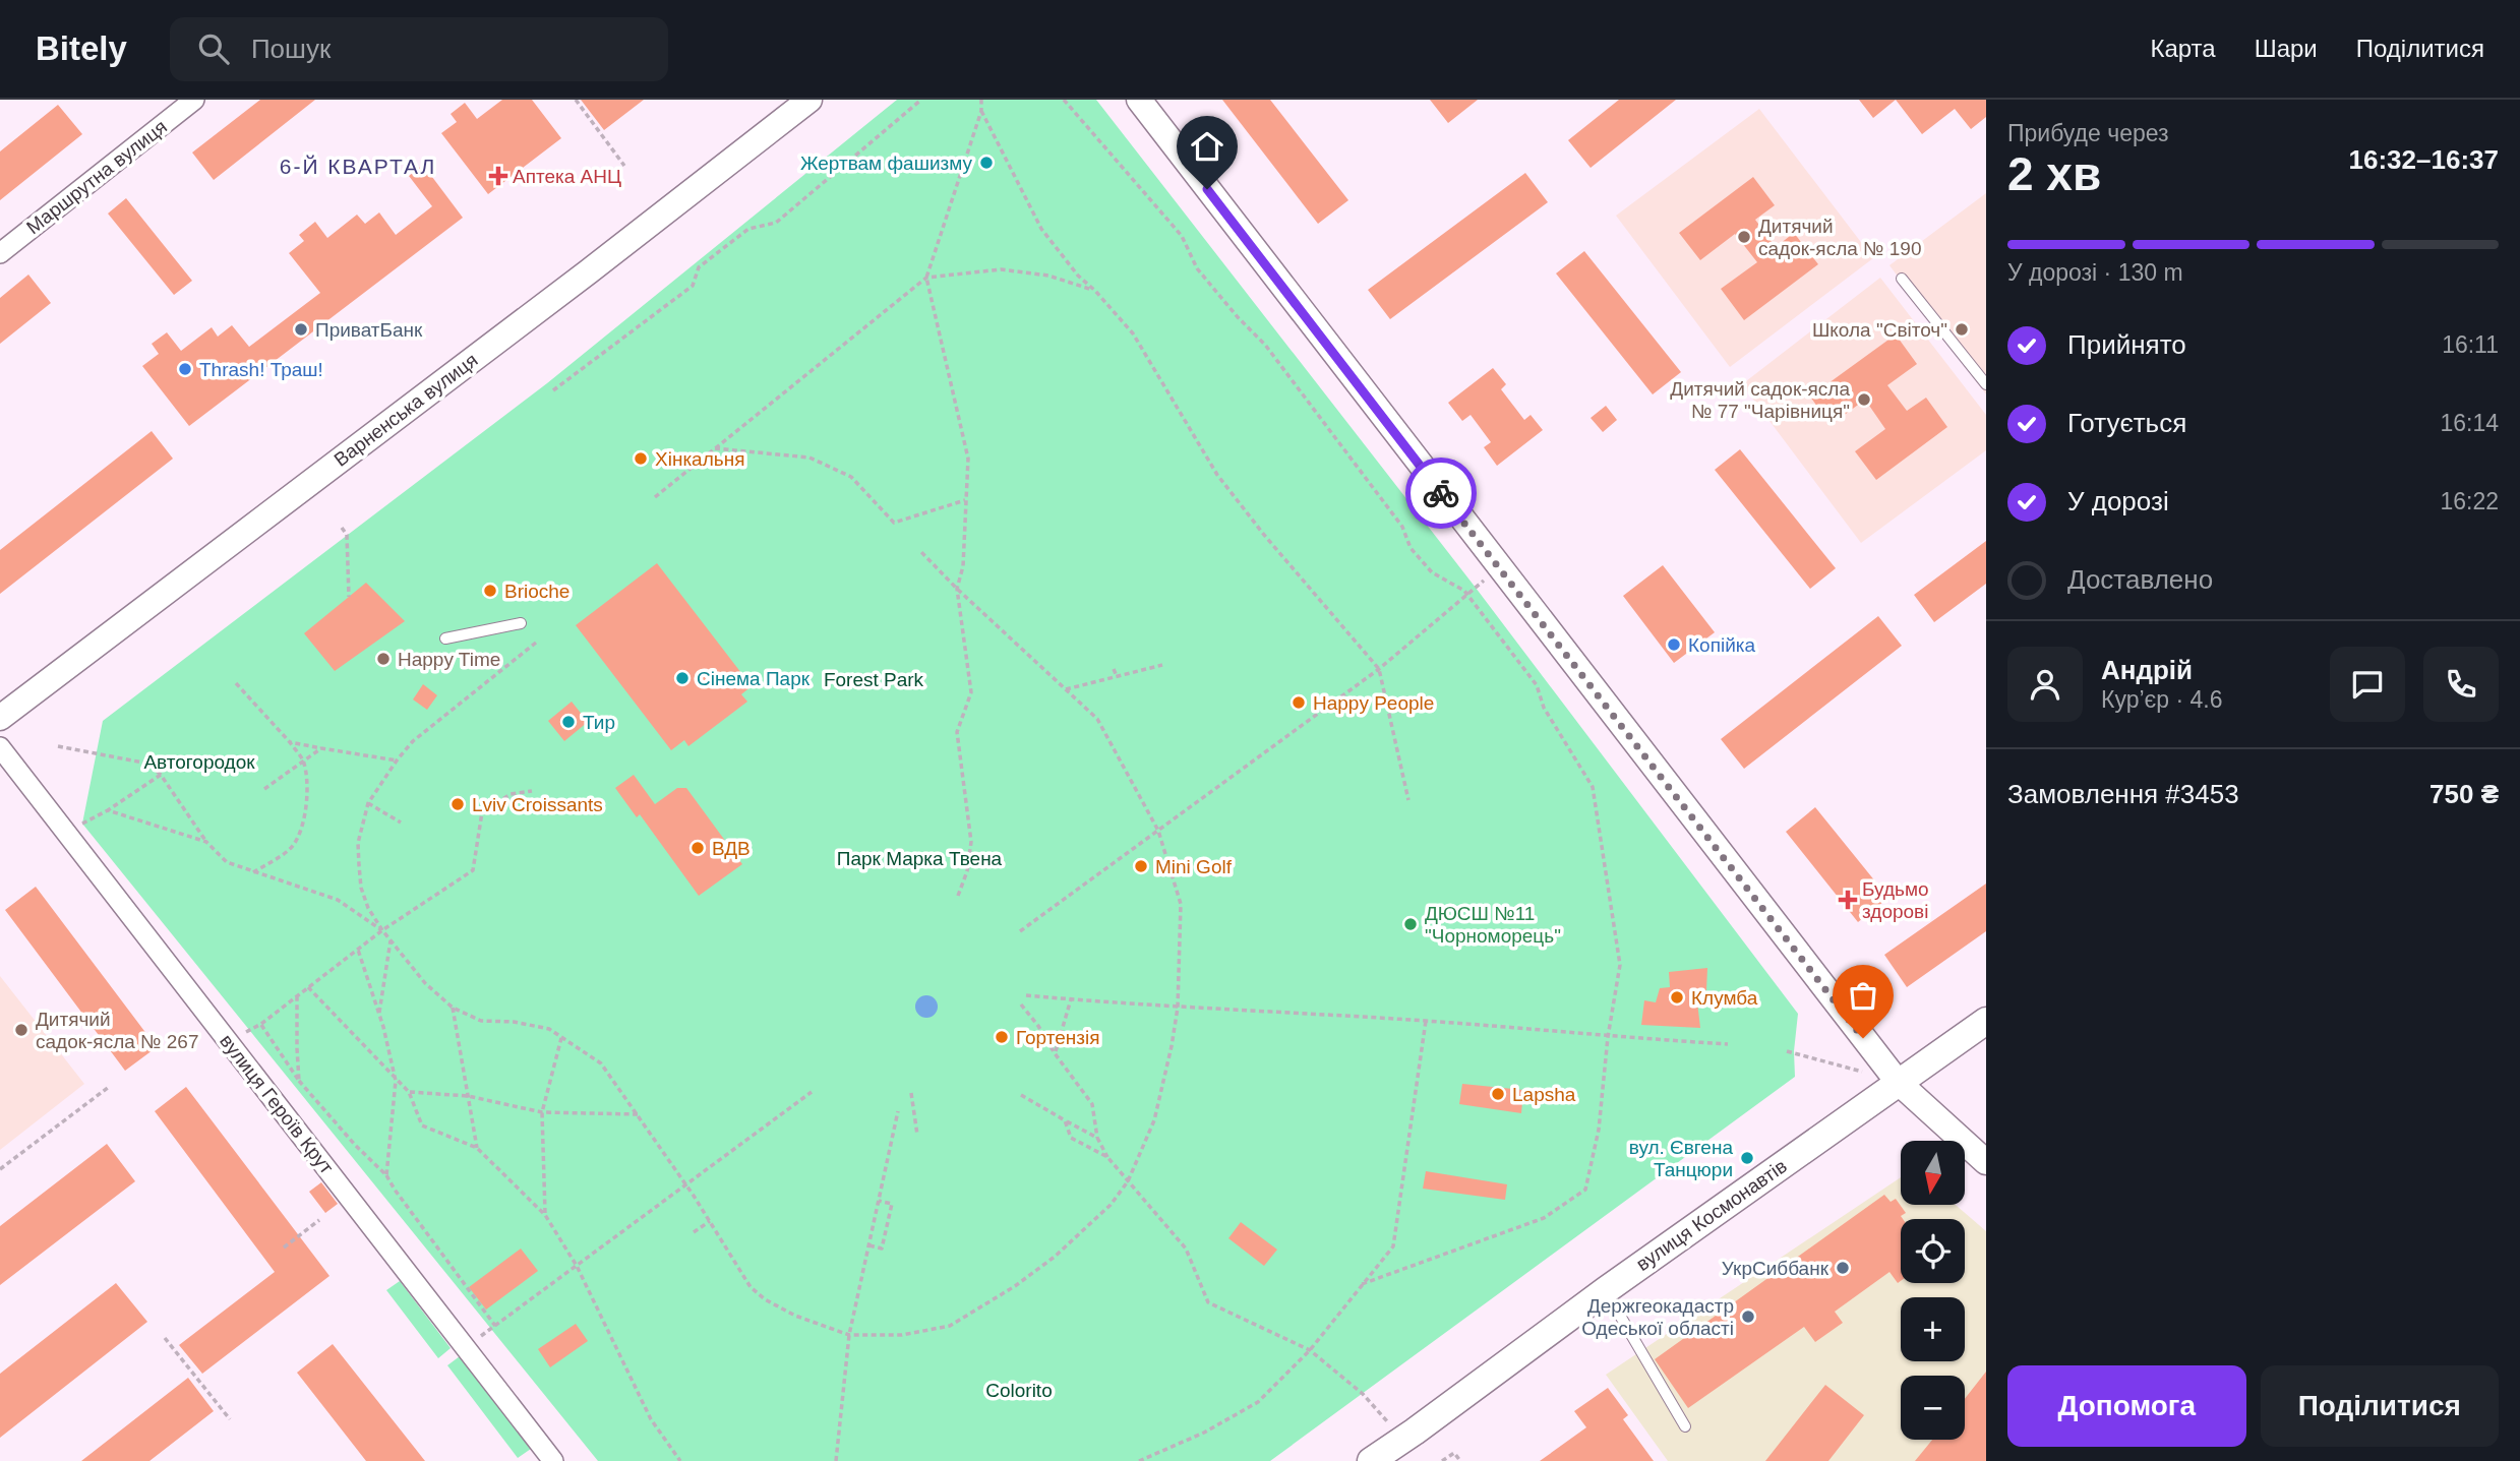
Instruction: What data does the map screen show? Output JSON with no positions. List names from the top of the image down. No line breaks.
{"streets":{"main road":["вулиця Космонавтів"],"street":["Маршрутна вулиця","Варненська вулиця","вулиця Героїв Крут"]},"districts":["6-Й КВАРТАЛ"],"parks":["Forest Park","Автогородок","Парк Марка Твена","Colorito"],"places":{"other":["Жертвам фашизму","Дитячий садок-ясла № 190","ПриватБанк","Школа \"Світоч\"","Thrash! Траш!","Дитячий садок-ясла № 77 \"Чарівниця\"","Хінкальня","Brioche","Копійка","Happy Time","Сінема Парк","Happy People","Тир","Lviv Croissants","ВДВ","Mini Golf","ДЮСШ №11 \"Чорноморець\"","Клумба","Дитячий садок-ясла № 267","Гортензія","Lapsha","вул. Євгена Танцюри","УкрСиббанк","Держгеокадастр Одеської області"],"health":["Аптека АНЦ","Будьмо здорові"]},"north":"bottom","page":{"header":"Bitely","search":"Пошук","nav":["Карта","Шари","Поділитися"],"heading":["2 хв","Прибуде через","16:32–16:37"],"panel":["Андрій","Кур’єр · 4.6","Замовлення #3453","750 ₴"],"bar":"У дорозі · 130 m","list":[["Прийнято","16:11"],["Готується","16:14"],["У дорозі","16:22"],"Доставлено"],"map_buttons":["+","−"],"buttons":["Допомога","Поділитися"]}}
